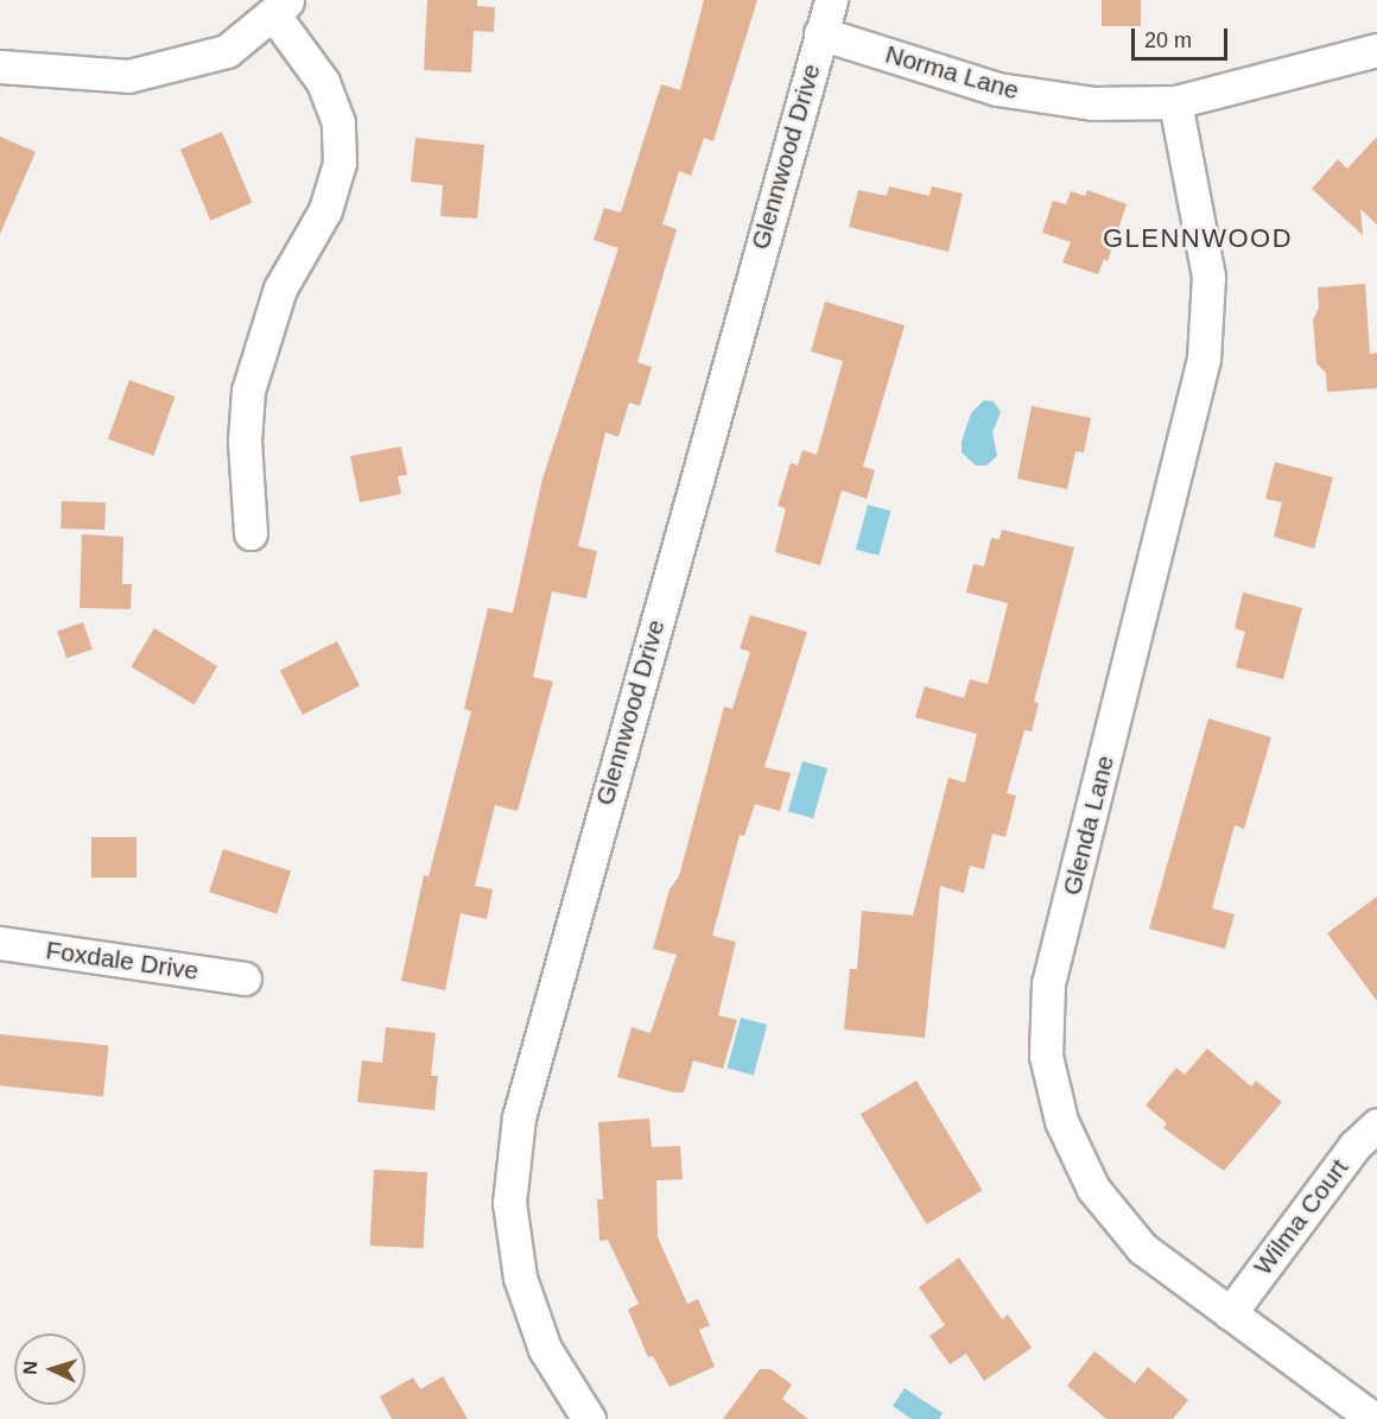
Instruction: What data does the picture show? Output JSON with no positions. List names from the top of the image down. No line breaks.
{"streets":{"street":["Norma Lane","Glennwood Drive","Glenda Lane","Foxdale Drive","Wilma Court"]},"crossings":[["Norma Lane","Glennwood Drive"],["Norma Lane","Glenda Lane"],["Glenda Lane","Wilma Court"]],"districts":["GLENNWOOD"],"scale_bar":"20 m","north":"left"}
